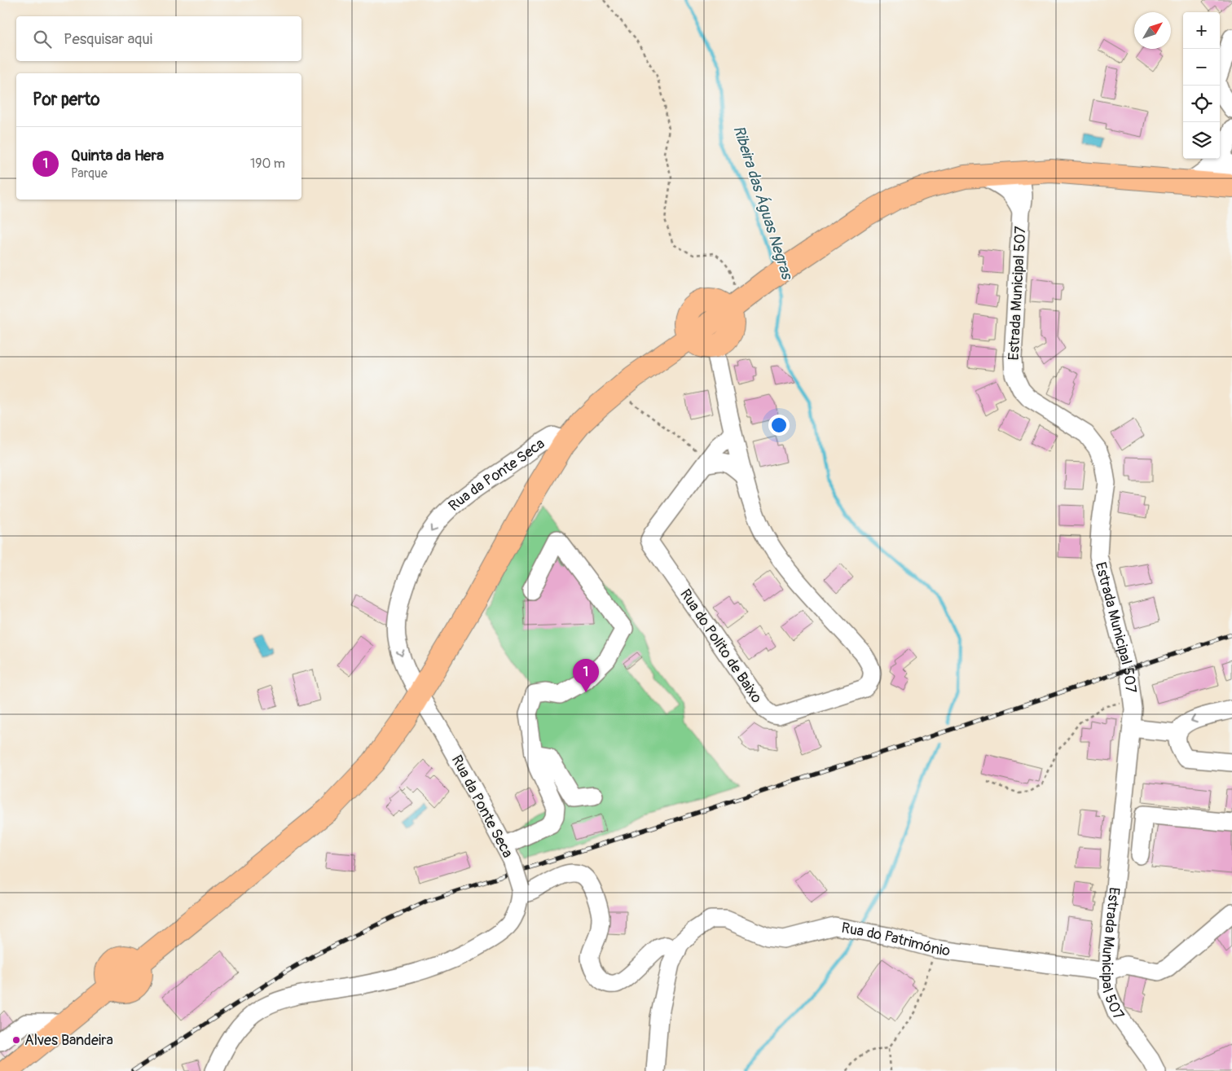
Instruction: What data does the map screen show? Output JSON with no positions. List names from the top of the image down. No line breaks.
{"streets":{"street":["Estrada Municipal 507","Rua da Ponte Seca","Rua do Polito de Baixo","Rua do Património"]},"crossings":[["Estrada Municipal 507","Rua do Património"]],"one_way":["Rua da Ponte Seca"],"water":["Ribeira das Águas Negras"],"places":["Alves Bandeira"],"north":"top right","page":{"map_buttons":["+","−"],"search":"Pesquisar aqui","heading":"Por perto","list":[{"mark":"1","name":"Quinta da Hera","note":"Parque","value":"190 m"}],"pins":"1"}}
